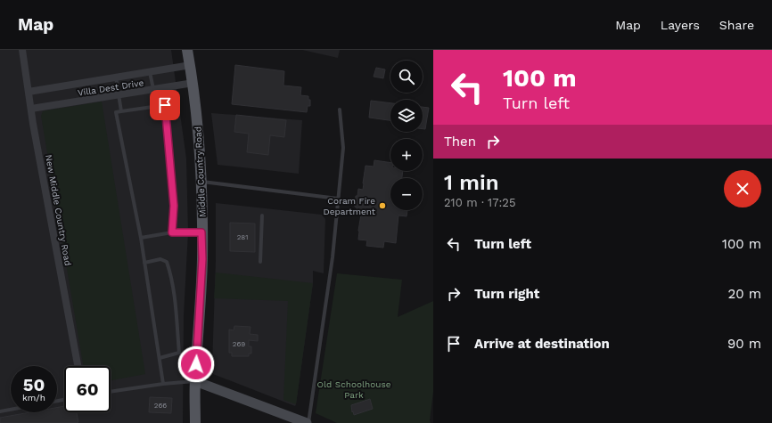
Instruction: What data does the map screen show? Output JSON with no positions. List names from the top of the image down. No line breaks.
{"streets":{"main road":["Middle Country Road"],"street":["Villa Dest Drive","New Middle Country Road"]},"crossings":[["Villa Dest Drive","Middle Country Road"],["Villa Dest Drive","New Middle Country Road"]],"parks":["Old Schoolhouse Park"],"places":["Coram Fire Department"],"house_numbers":["281","269","266"],"page":{"header":"Map","nav":["Map","Layers","Share"],"turn":["100 m","Turn left"],"map_buttons":["+","−"],"then":"Then","heading":["1 min","210 m · 17:25"],"list":[{"name":"Turn left","value":"100 m"},{"name":"Turn right","value":"20 m"},{"name":"Arrive at destination","value":"90 m"}],"speed":"50 km/h","limit":"60"}}
